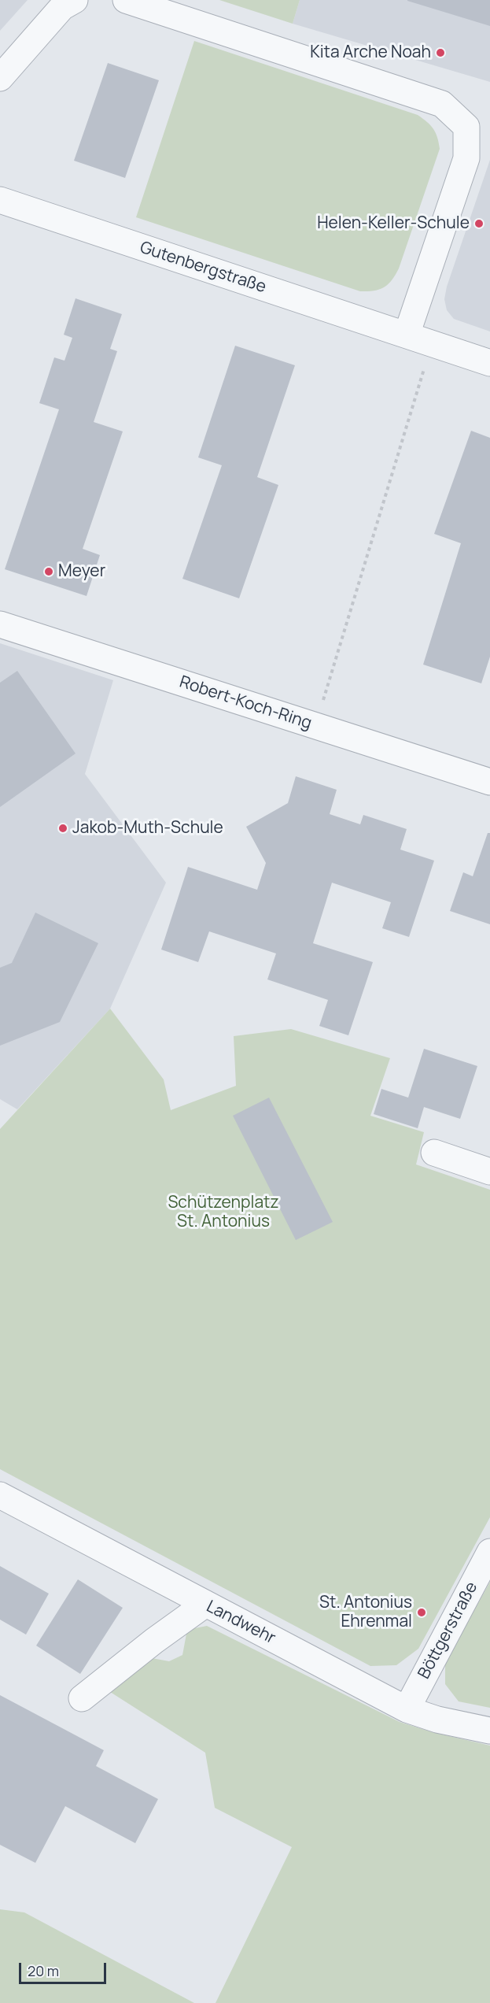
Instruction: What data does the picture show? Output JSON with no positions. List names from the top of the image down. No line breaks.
{"streets":{"street":["Gutenbergstraße","Robert-Koch-Ring","Landwehr","Böttgerstraße"]},"crossings":[["Landwehr","Böttgerstraße"]],"parks":["Schützenplatz St. Antonius"],"places":["Kita Arche Noah","Helen-Keller-Schule","Meyer","Jakob-Muth-Schule","St. Antonius Ehrenmal"],"scale_bar":"20 m"}
